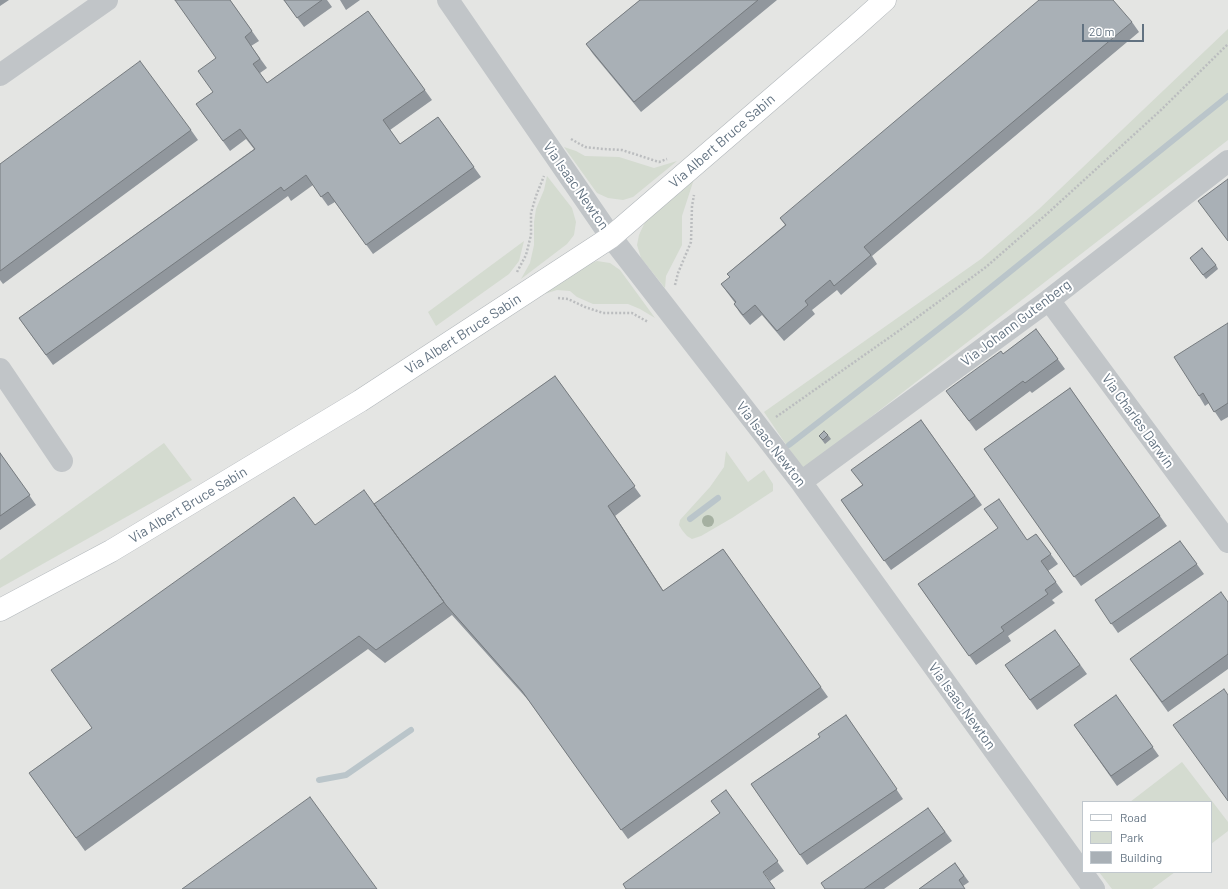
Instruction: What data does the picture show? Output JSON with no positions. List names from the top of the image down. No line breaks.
{"streets":{"street":["Via Albert Bruce Sabin","Via Isaac Newton","Via Johann Gutenberg","Via Charles Darwin"]},"crossings":[["Via Albert Bruce Sabin","Via Isaac Newton"],["Via Isaac Newton","Via Johann Gutenberg"],["Via Johann Gutenberg","Via Charles Darwin"]],"legend":["Road","Park","Building"],"scale_bar":"20 m"}
